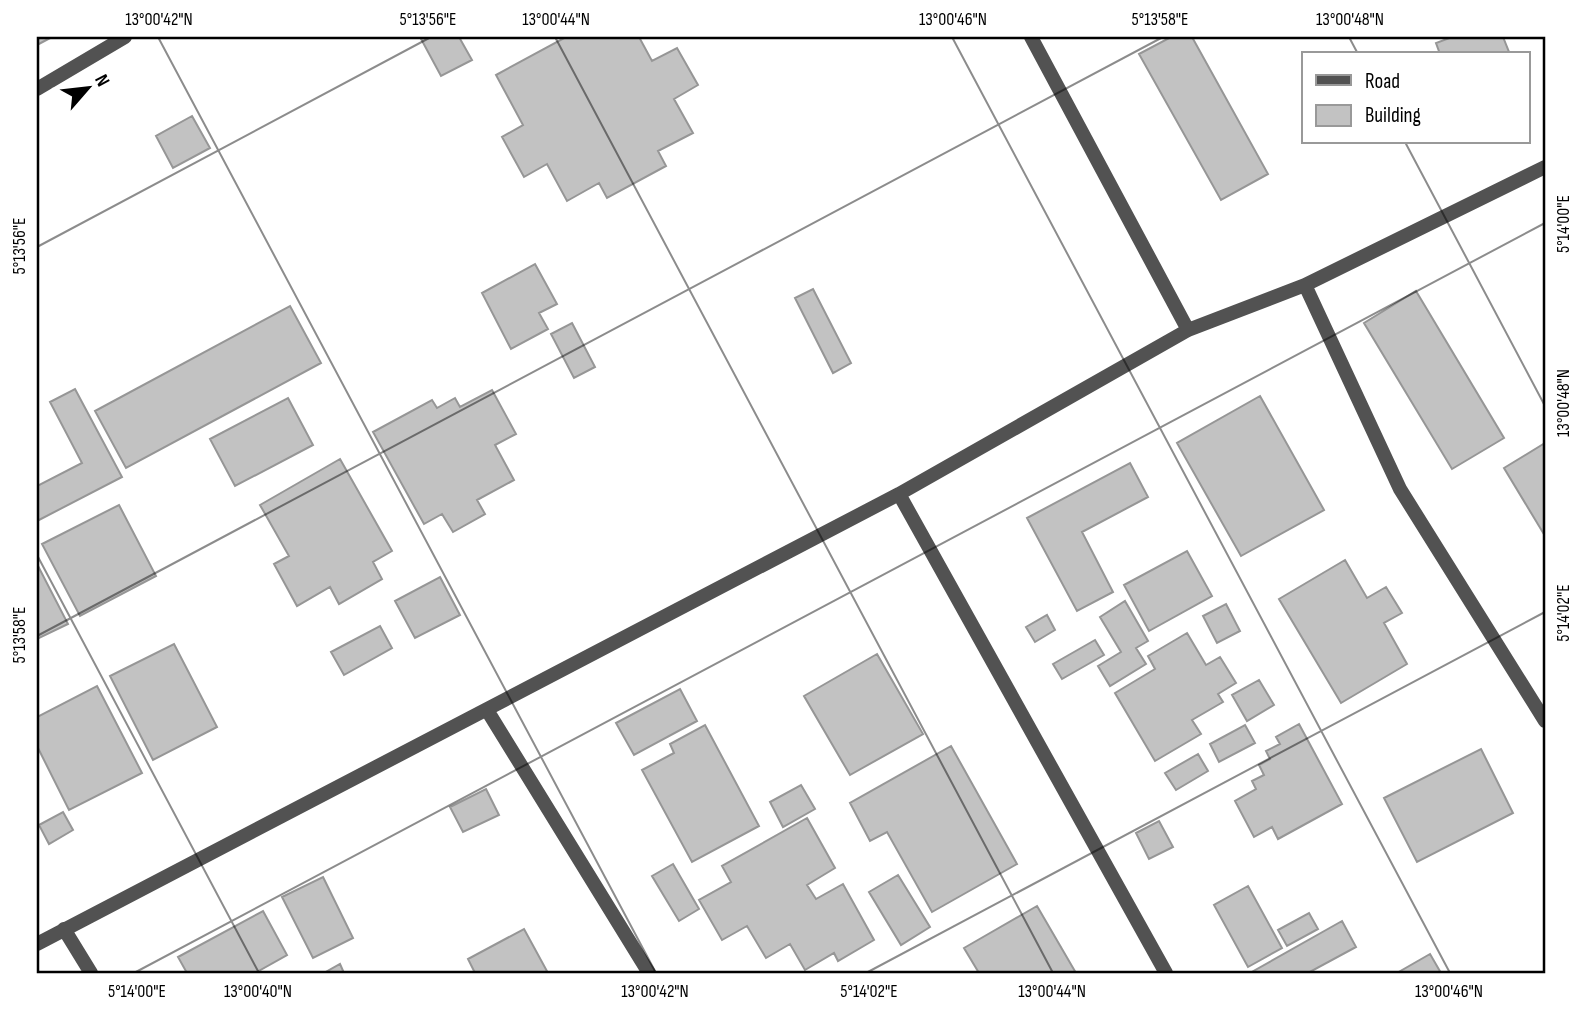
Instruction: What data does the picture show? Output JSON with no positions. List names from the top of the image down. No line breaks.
{"legend":["Road","Building"],"north":"top right","coordinates":["13°00'42\"N","5°13'56\"E","13°00'44\"N","13°00'46\"N","5°13'58\"E","13°00'48\"N","5°14'00\"E","5°14'02\"E","13°00'40\"N"]}
